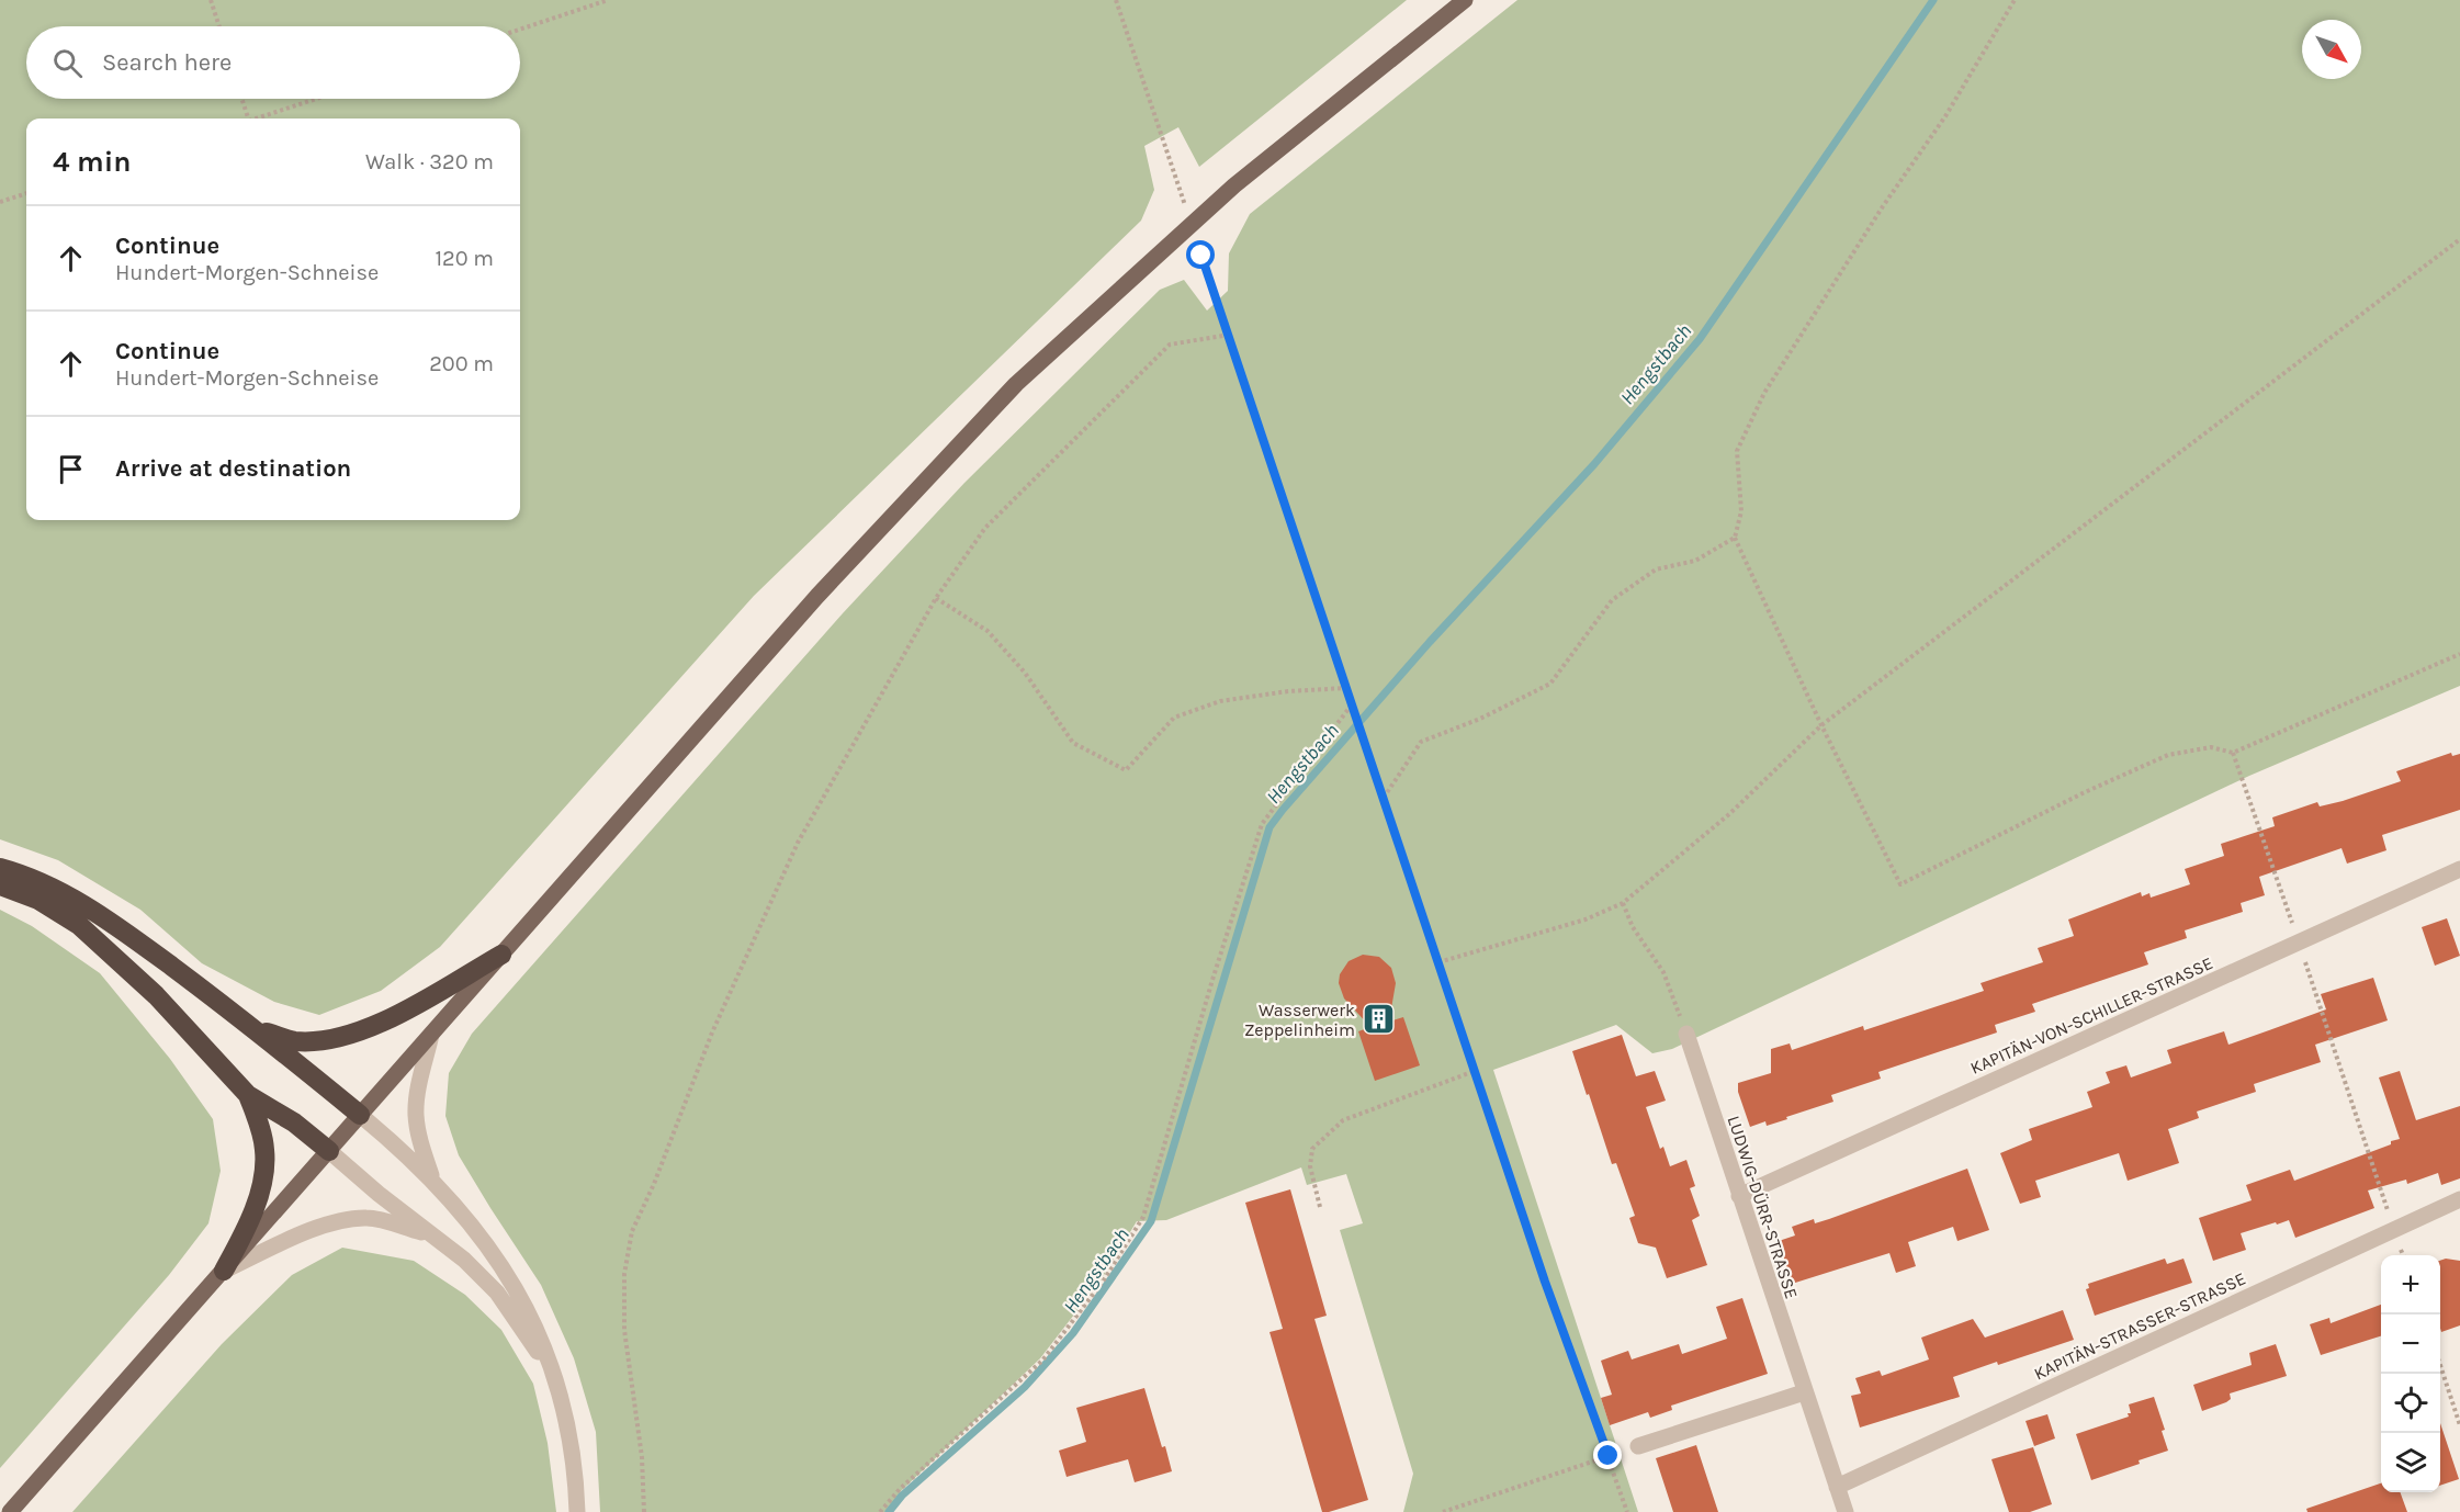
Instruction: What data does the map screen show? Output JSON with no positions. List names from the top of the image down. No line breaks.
{"streets":{"street":["KAPITÄN-VON-SCHILLER-STRASSE","LUDWIG-DÜRR-STRASSE","KAPITÄN-STRASSER-STRASSE"]},"crossings":[["KAPITÄN-VON-SCHILLER-STRASSE","LUDWIG-DÜRR-STRASSE"],["LUDWIG-DÜRR-STRASSE","KAPITÄN-STRASSER-STRASSE"]],"water":["Hengstbach"],"places":{"building":["Wasserwerk Zeppelinheim"]},"north":"bottom right","page":{"search":"Search here","heading":["4 min","Walk · 320 m"],"list":[["Continue","Hundert-Morgen-Schneise","120 m"],["Continue","Hundert-Morgen-Schneise","200 m"],"Arrive at destination"],"map_buttons":["+","−"]}}
